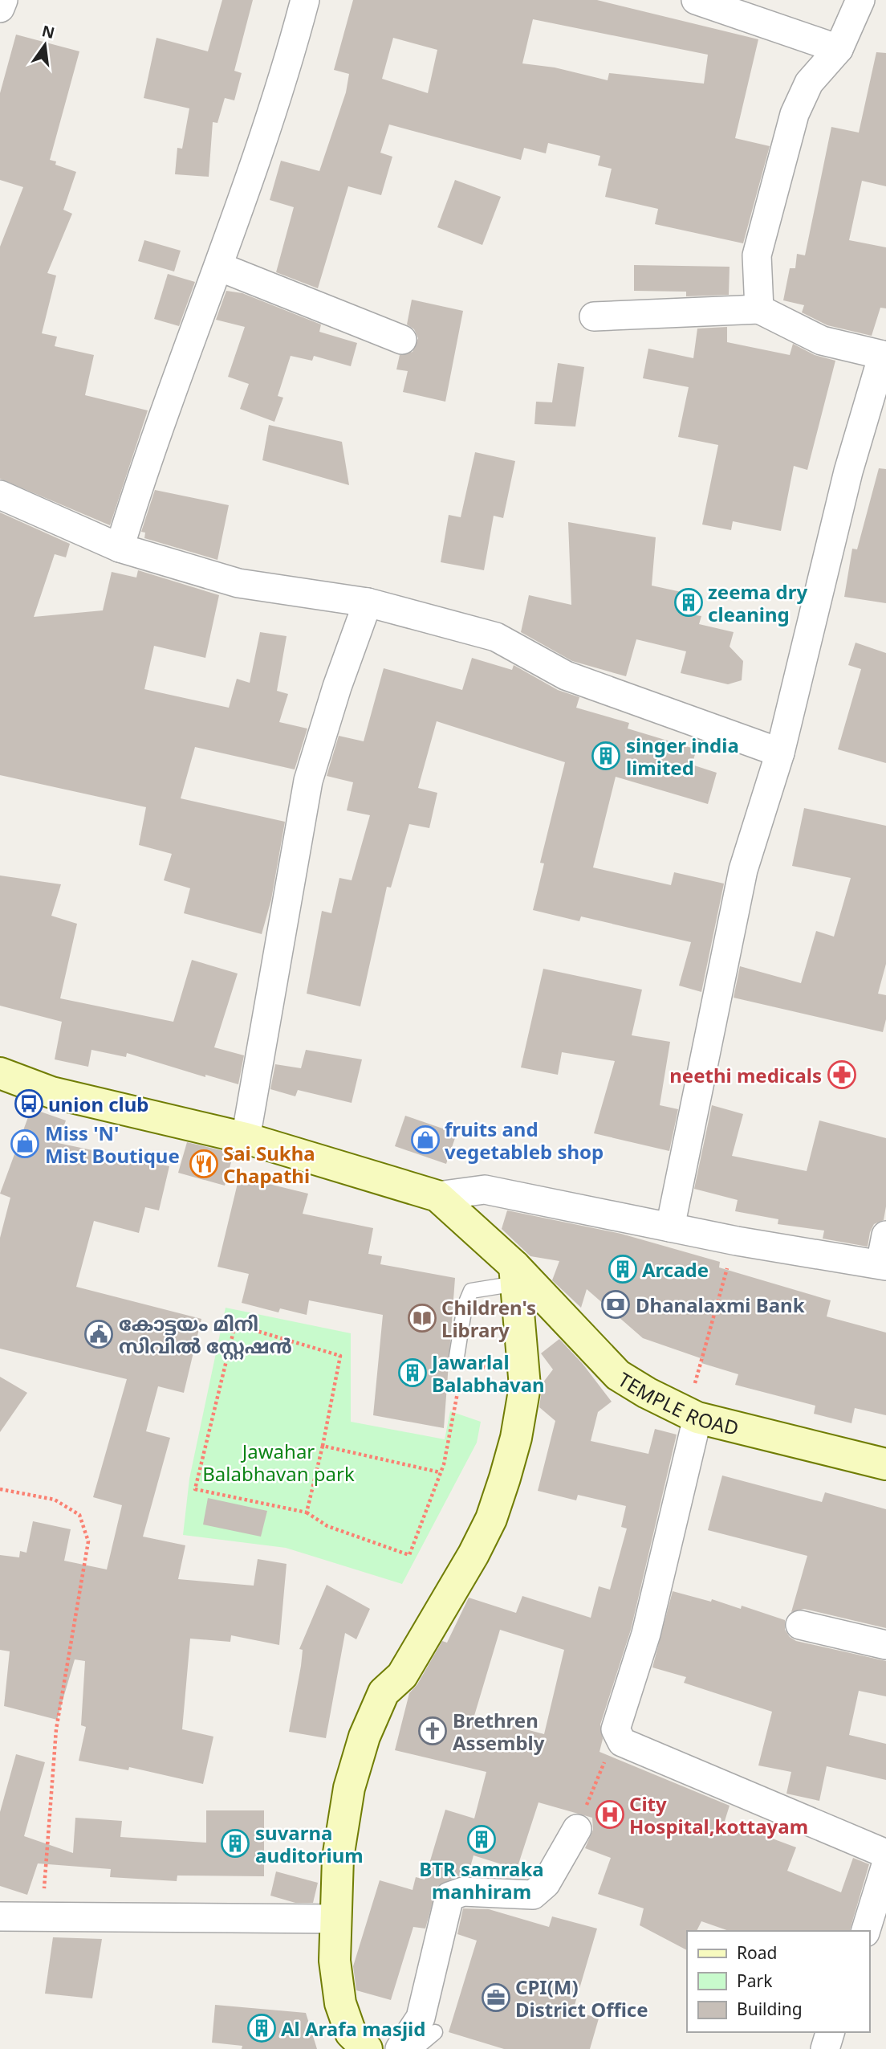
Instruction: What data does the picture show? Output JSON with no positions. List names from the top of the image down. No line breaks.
{"streets":{"main road":["TEMPLE ROAD"]},"parks":["Jawahar Balabhavan park"],"places":{"building":["zeema dry cleaning","singer india limited","Arcade","Jawarlal Balabhavan","BTR samraka manhiram","suvarna auditorium","Al Arafa masjid"],"pharmacy":["neethi medicals"],"bus stop":["union club"],"shop":["fruits and vegetableb shop","Miss 'N' Mist Boutique"],"restaurant":["Sai Sukha Chapathi"],"bank":["Dhanalaxmi Bank"],"library":["Children's Library"],"public building":["കോട്ടയം മിനി സിവിൽ സ്റ്റേഷൻ"],"church":["Brethren Assembly"],"hospital":["City Hospital,kottayam"],"office":["CPI(M) District Office"]},"legend":["Road","Park","Building"],"north":"top"}
